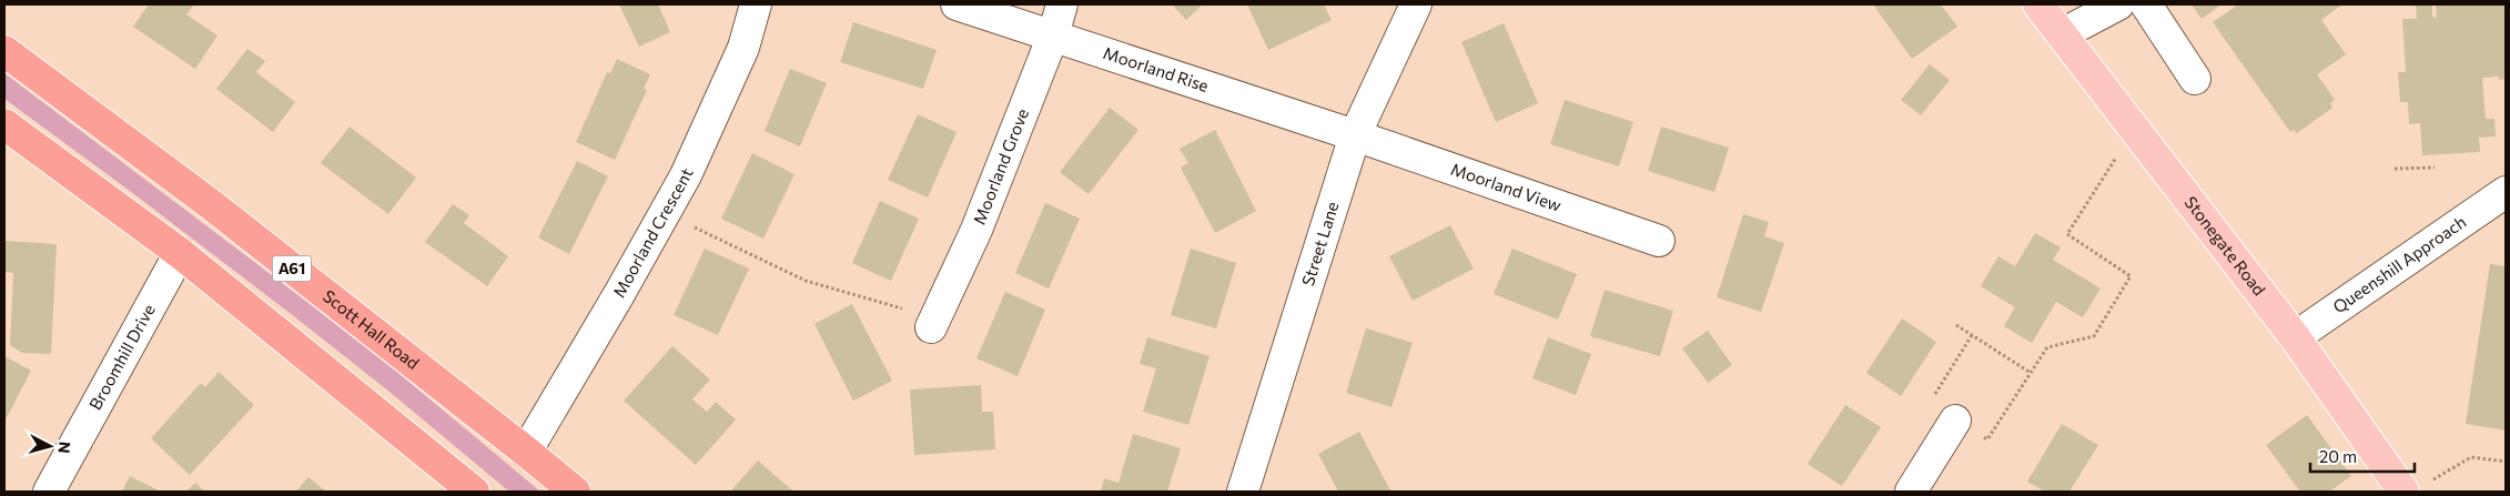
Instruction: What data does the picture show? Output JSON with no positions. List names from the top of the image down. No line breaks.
{"streets":{"highway":["A61","Scott Hall Road"],"main road":["Stonegate Road"],"street":["Moorland Rise","Moorland Grove","Moorland View","Moorland Crescent","Street Lane","Queenshill Approach","Broomhill Drive"]},"crossings":[["Moorland Rise","Moorland Grove"],["Moorland Rise","Moorland View"],["Moorland Rise","Street Lane"],["Moorland View","Street Lane"],["Moorland Crescent","Scott Hall Road"],["Stonegate Road","Queenshill Approach"]],"scale_bar":"20 m","north":"right"}
